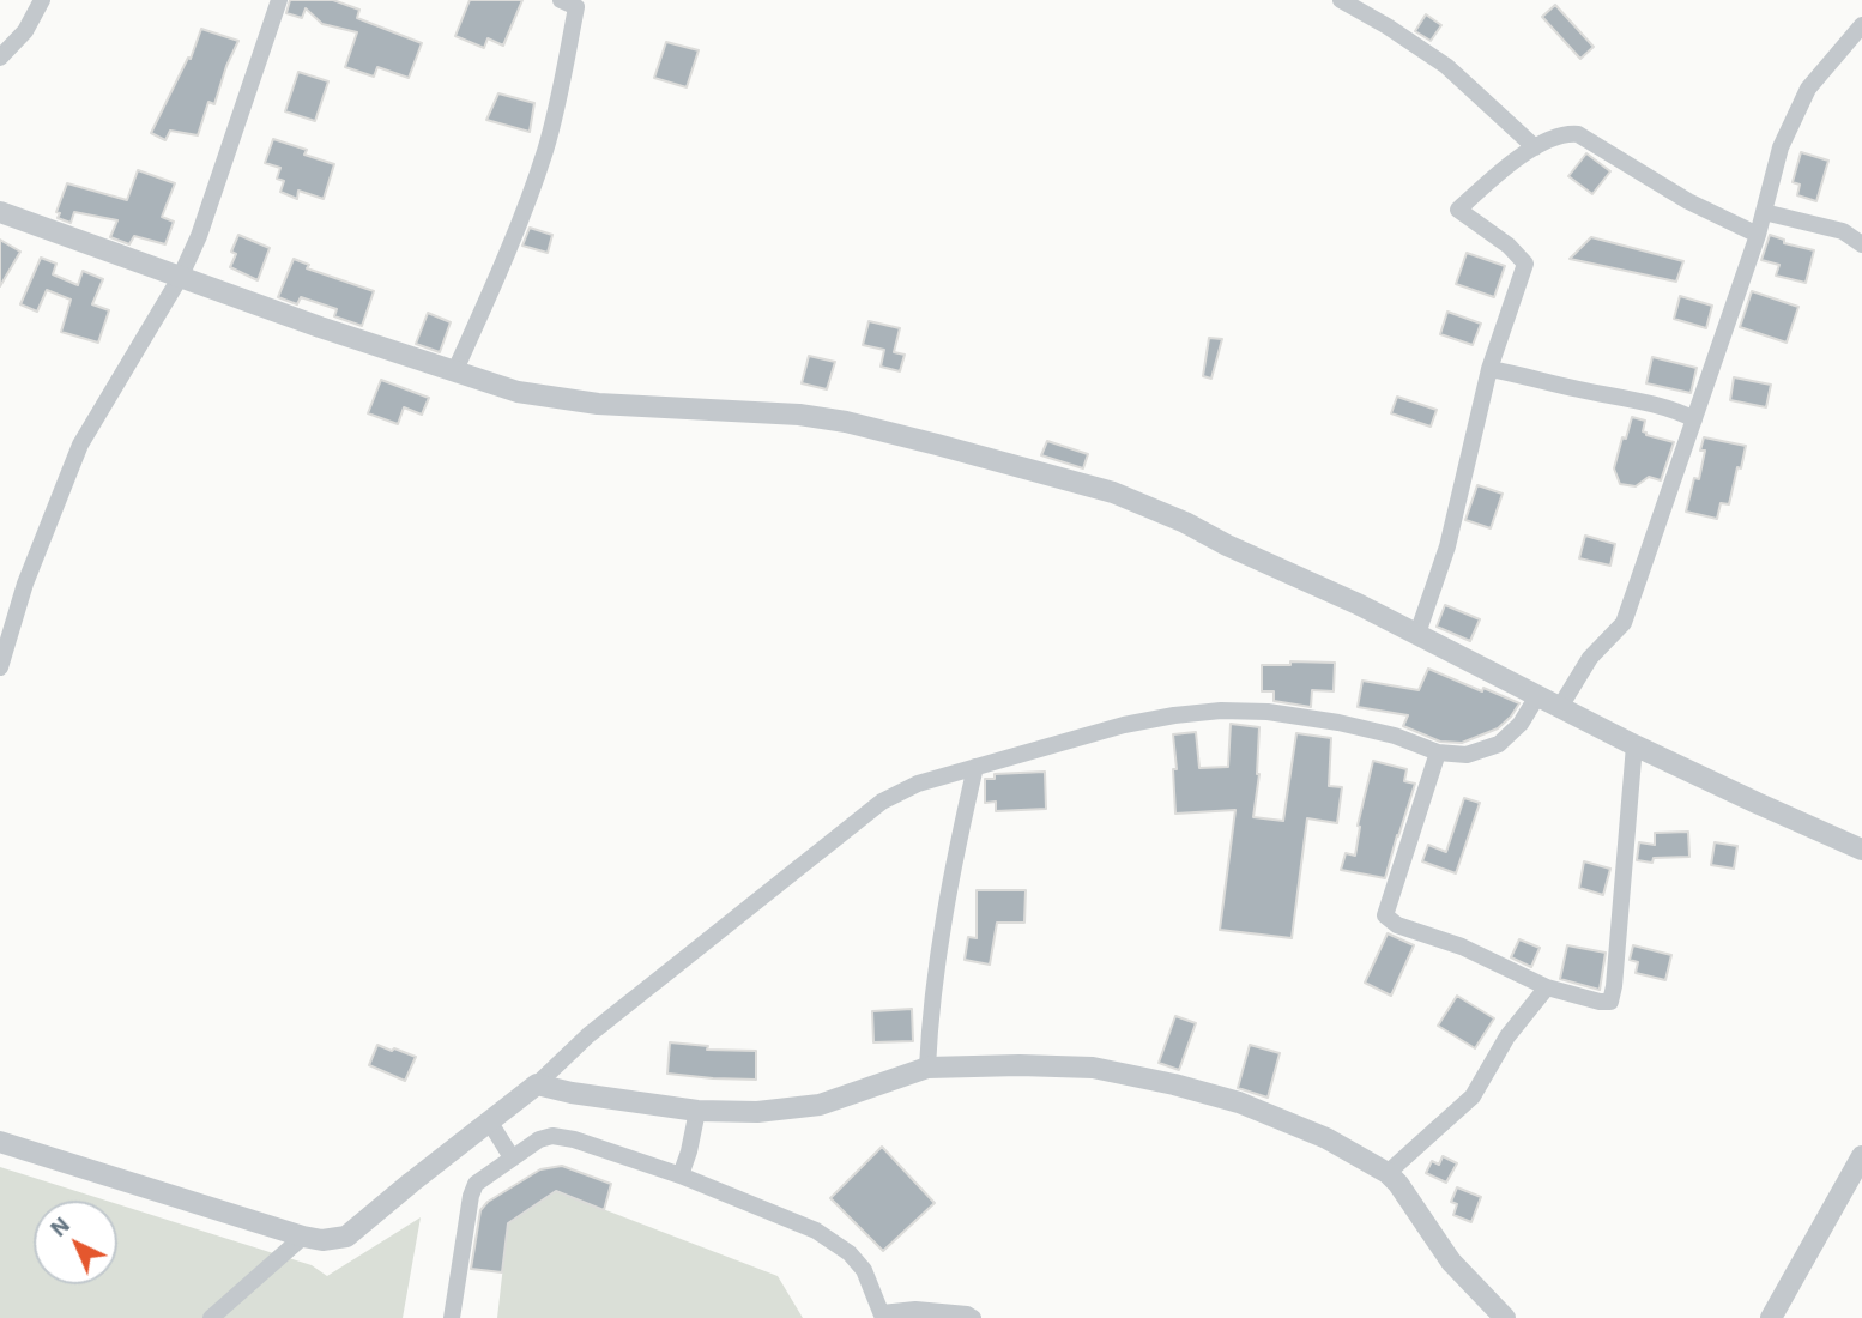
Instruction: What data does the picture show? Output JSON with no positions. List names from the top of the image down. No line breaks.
{"north":"top left"}
